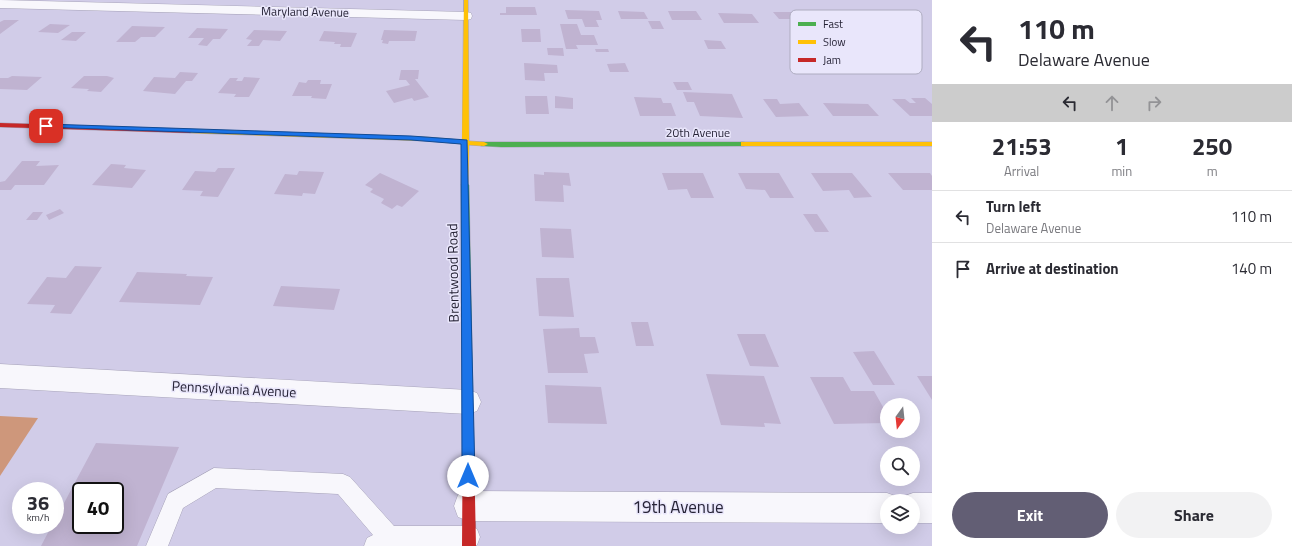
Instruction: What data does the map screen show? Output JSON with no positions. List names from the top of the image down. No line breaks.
{"streets":{"street":["Maryland Avenue","20th Avenue","Brentwood Road","Pennsylvania Avenue","19th Avenue"]},"crossings":[["Maryland Avenue","Brentwood Road"],["20th Avenue","Brentwood Road"],["Brentwood Road","Pennsylvania Avenue"],["Brentwood Road","19th Avenue"]],"legend":["Fast","Slow","Jam"],"north":"bottom","page":{"turn":["110 m","Delaware Avenue"],"eta":["21:53","Arrival","1","min","250","m"],"list":[{"name":"Turn left","note":"Delaware Avenue","value":"110 m"},{"name":"Arrive at destination","value":"140 m"}],"speed":"36 km/h","limit":"40","buttons":["Exit","Share"]}}
